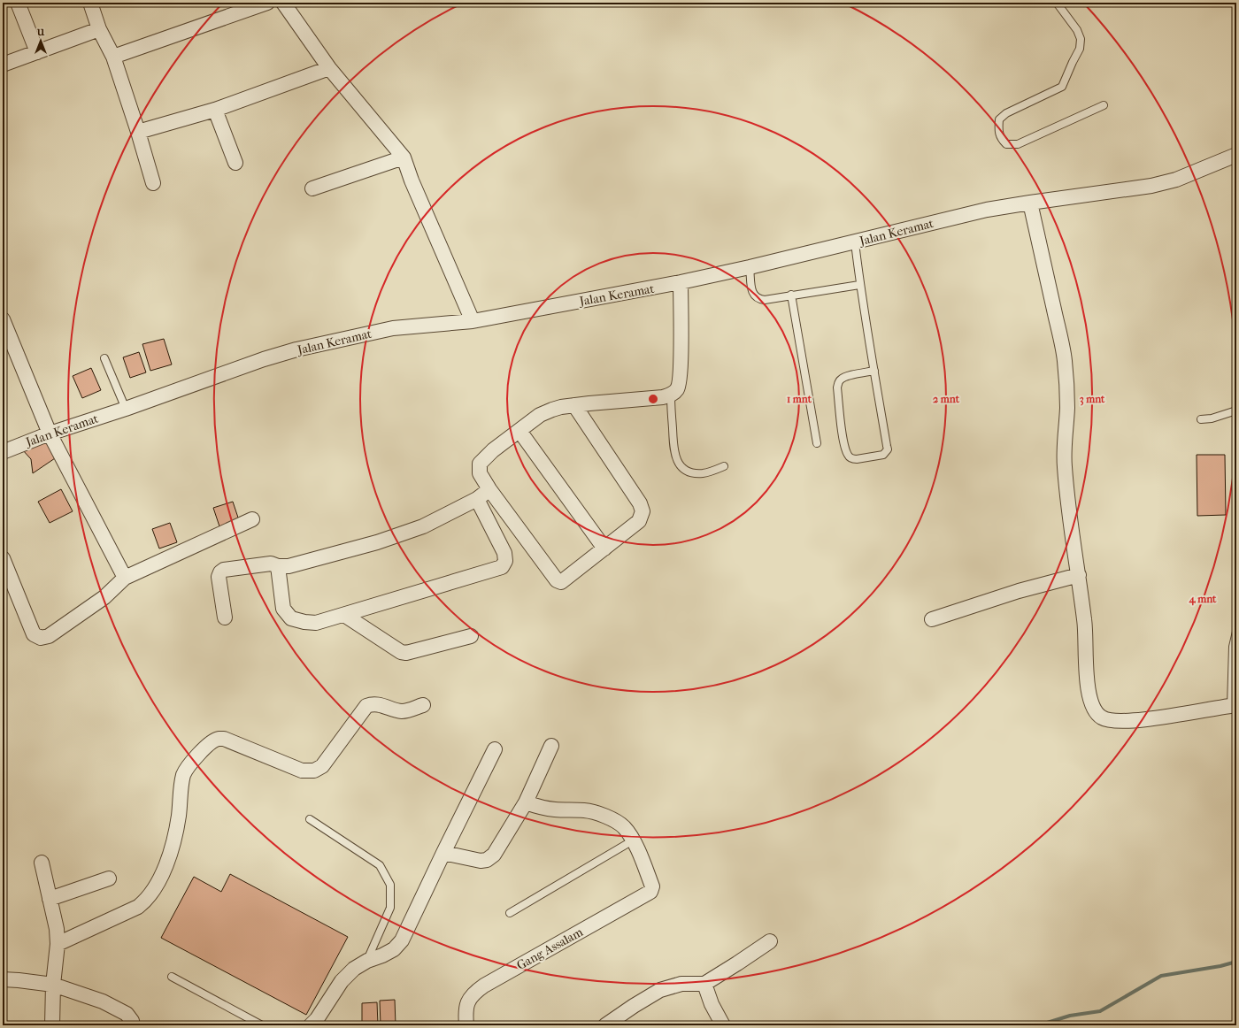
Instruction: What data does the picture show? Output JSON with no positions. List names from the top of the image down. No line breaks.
{"streets":{"street":["Jalan Keramat","Gang Assalam"]},"north":"top","rings":["1 mnt","2 mnt","3 mnt","4 mnt"]}
